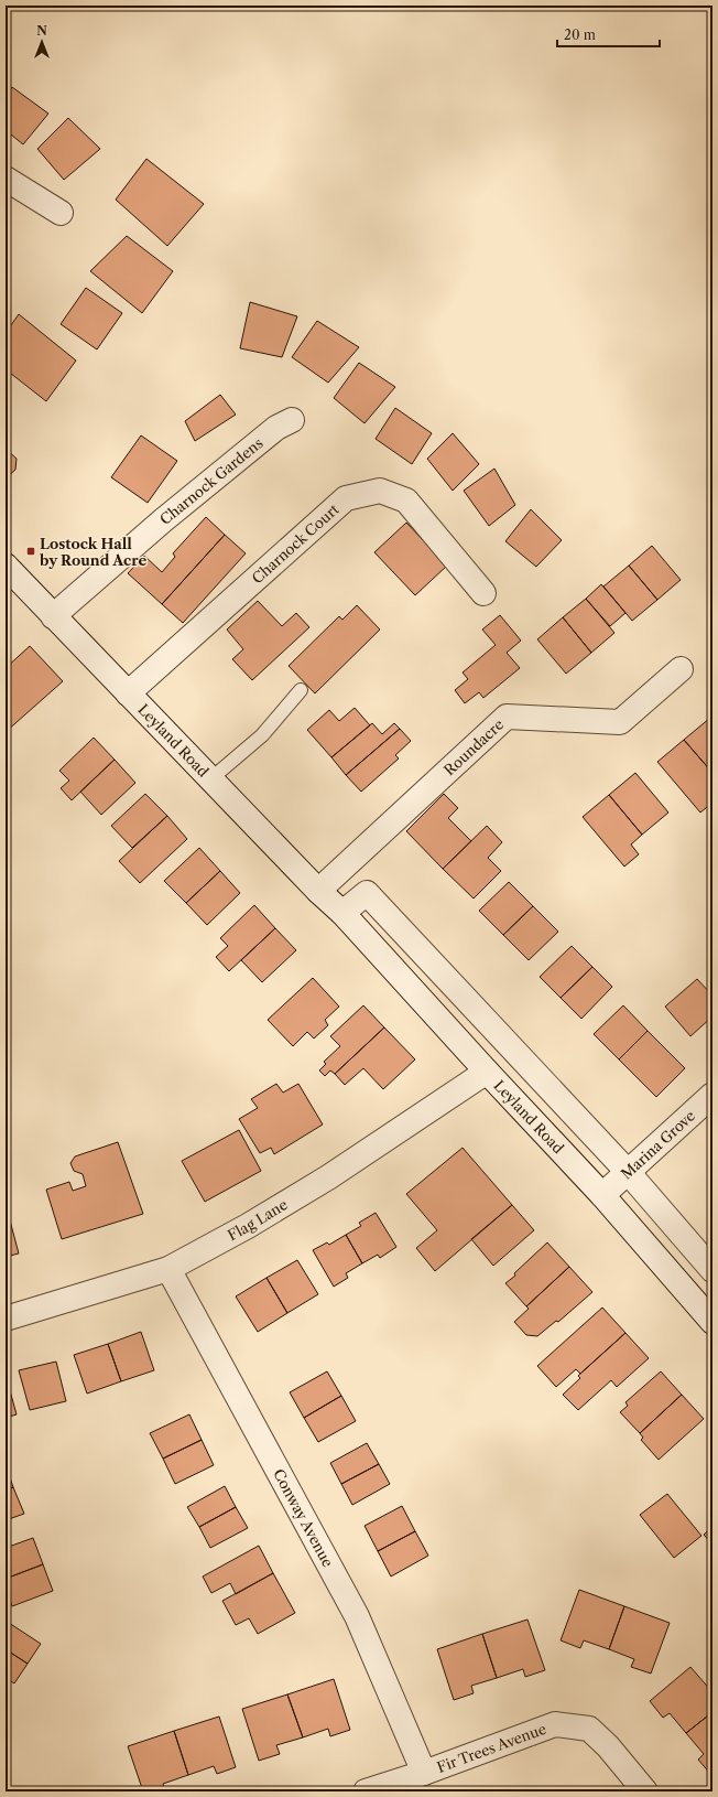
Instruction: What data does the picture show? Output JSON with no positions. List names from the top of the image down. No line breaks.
{"streets":{"street":["Charnock Gardens","Charnock Court","Leyland Road","Roundacre","Marina Grove","Flag Lane","Conway Avenue","Fir Trees Avenue"]},"crossings":[["Charnock Gardens","Leyland Road"],["Charnock Court","Leyland Road"],["Leyland Road","Roundacre"],["Leyland Road","Marina Grove"],["Leyland Road","Flag Lane"],["Flag Lane","Conway Avenue"],["Conway Avenue","Fir Trees Avenue"]],"places":{"transit":["Lostock Hall by Round Acre"]},"scale_bar":"20 m","north":"top"}
